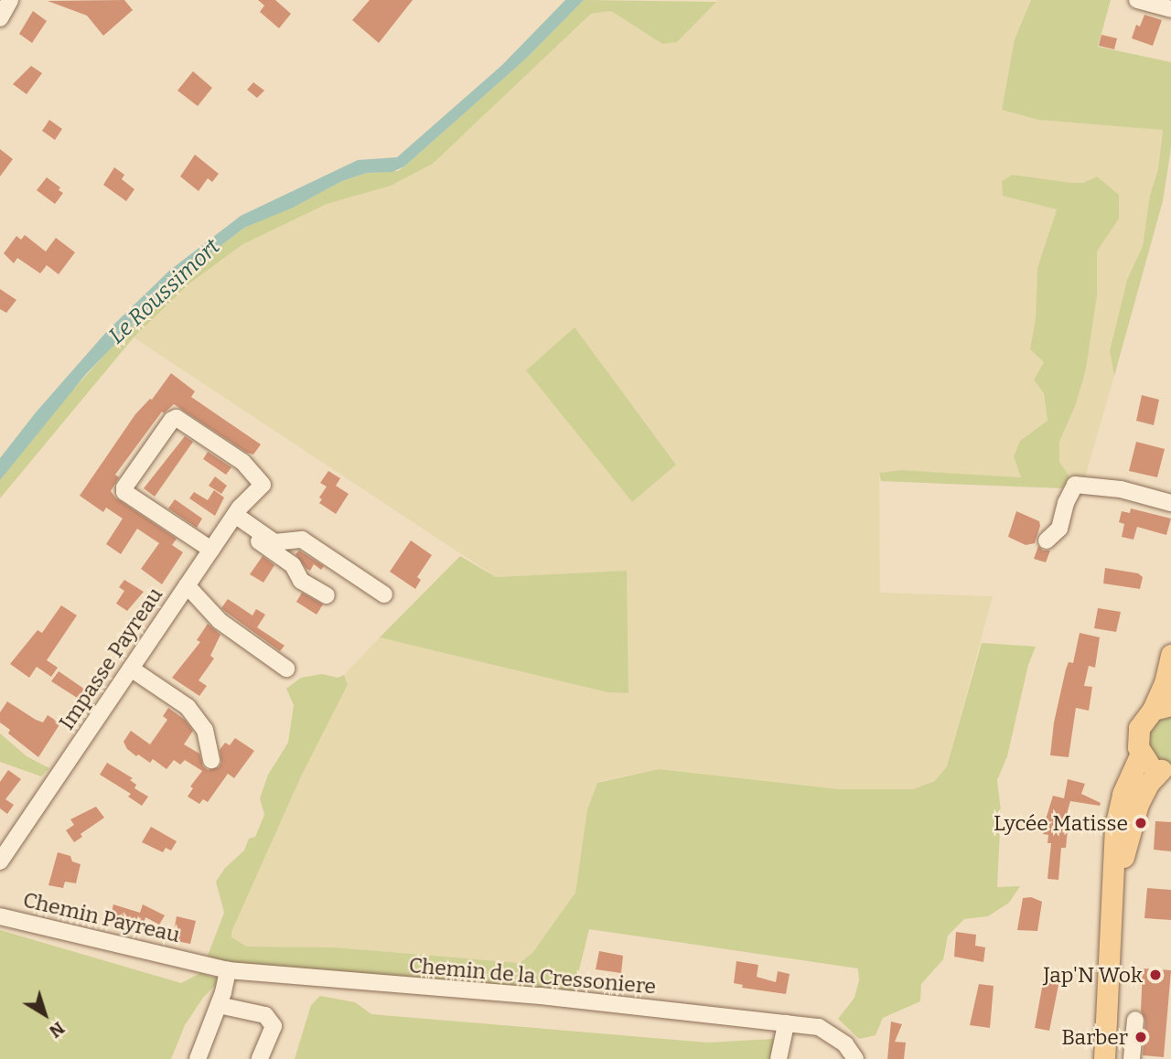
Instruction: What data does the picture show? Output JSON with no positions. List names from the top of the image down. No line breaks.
{"streets":{"street":["Impasse Payreau","Chemin Payreau","Chemin de la Cressoniere"]},"crossings":[["Chemin Payreau","Chemin de la Cressoniere"]],"water":["Le Roussimort"],"places":["Lycée Matisse","Jap'N Wok","Barber"],"north":"bottom right"}
